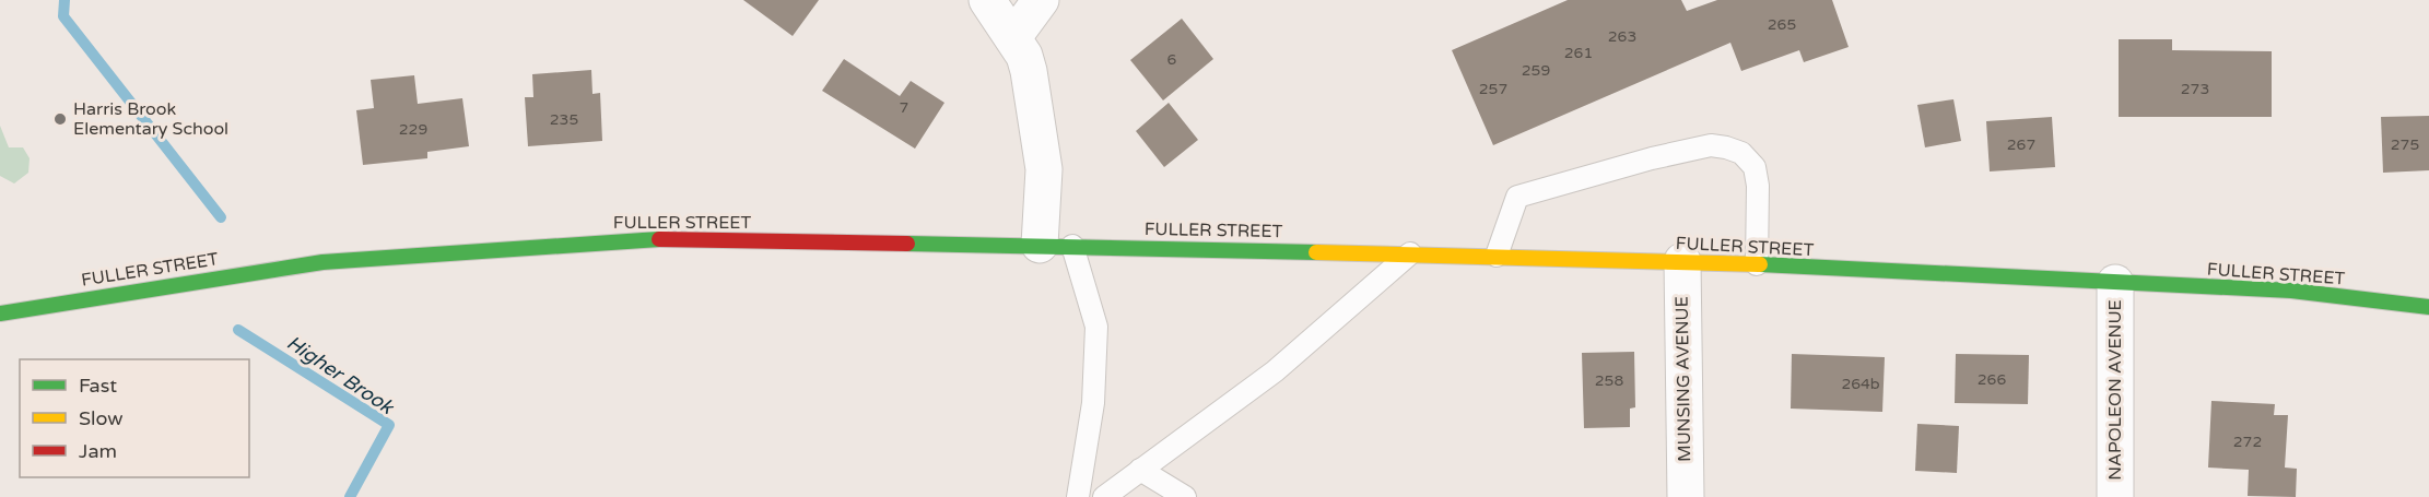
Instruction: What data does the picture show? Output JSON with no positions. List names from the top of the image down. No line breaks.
{"streets":{"street":["FULLER STREET","MUNSING AVENUE","NAPOLEON AVENUE"]},"crossings":[["FULLER STREET","MUNSING AVENUE"],["FULLER STREET","NAPOLEON AVENUE"]],"water":["Higher Brook"],"places":["Harris Brook Elementary School"],"house_numbers":["265","263","261","6","259","257","273","7","235","229","267","275","266","258","264b","272"],"legend":["Fast","Slow","Jam"]}
